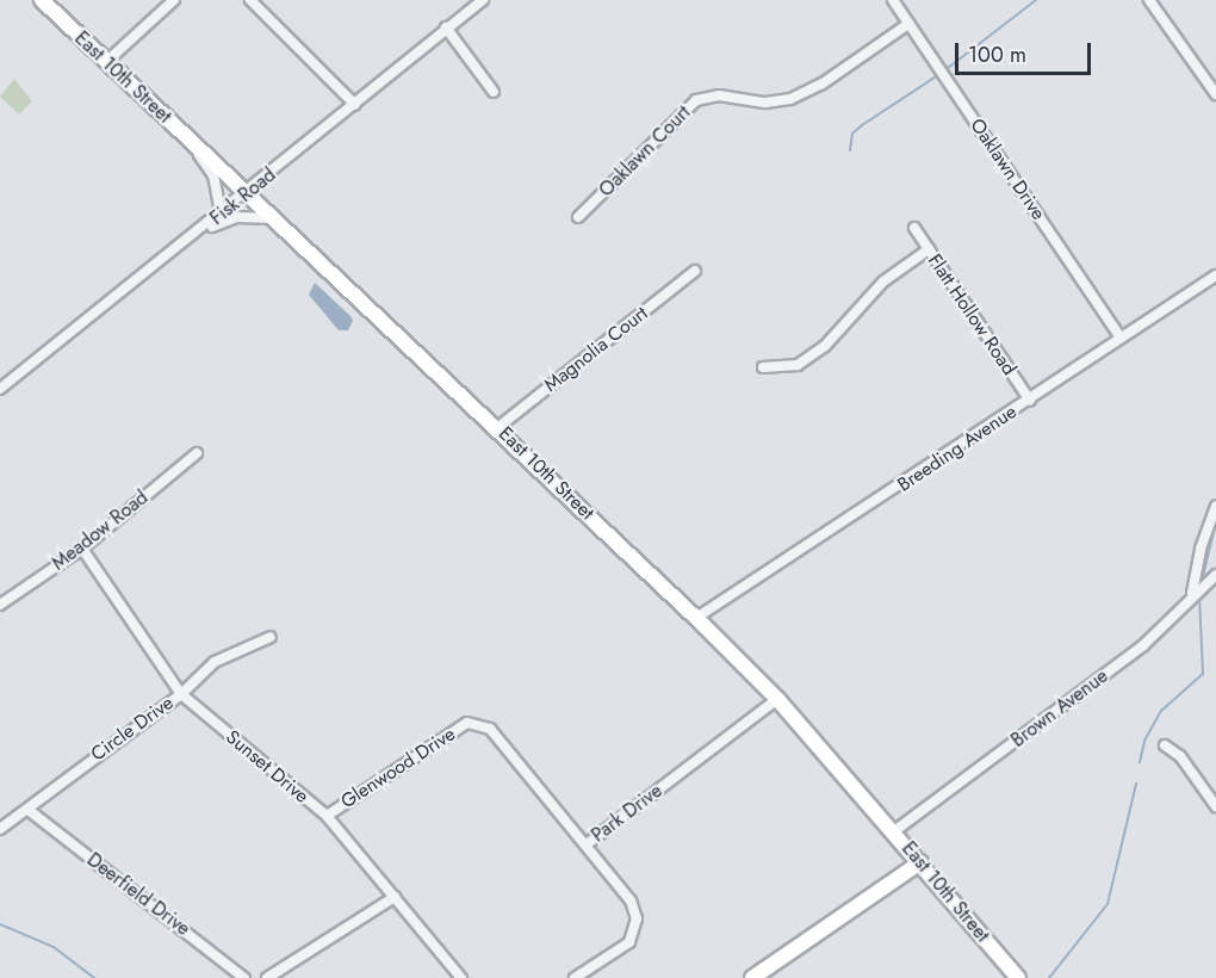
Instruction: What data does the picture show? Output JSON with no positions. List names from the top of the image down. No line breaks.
{"streets":{"main road":["East 10th Street"],"street":["Oaklawn Court","Oaklawn Drive","Fisk Road","Flatt Hollow Road","Magnolia Court","Breeding Avenue","Meadow Road","Brown Avenue","Circle Drive","Sunset Drive","Glenwood Drive","Park Drive","Deerfield Drive"]},"crossings":[["East 10th Street","Fisk Road"],["East 10th Street","Magnolia Court"],["East 10th Street","Breeding Avenue"],["East 10th Street","Brown Avenue"],["East 10th Street","Park Drive"],["Oaklawn Court","Oaklawn Drive"],["Oaklawn Drive","Breeding Avenue"],["Flatt Hollow Road","Breeding Avenue"],["Meadow Road","Sunset Drive"],["Circle Drive","Sunset Drive"],["Circle Drive","Deerfield Drive"],["Sunset Drive","Glenwood Drive"],["Glenwood Drive","Park Drive"]],"scale_bar":"100 m"}
